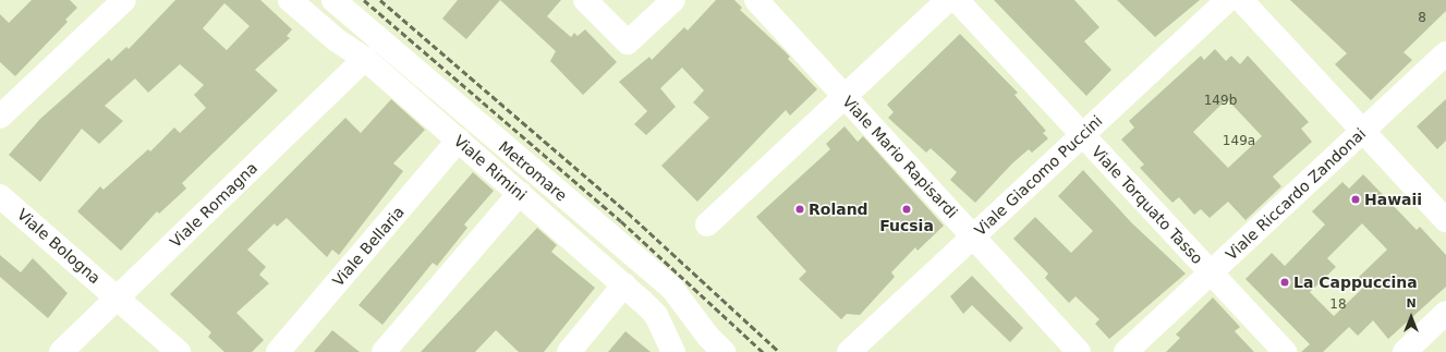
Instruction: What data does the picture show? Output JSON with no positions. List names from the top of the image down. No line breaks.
{"streets":{"street":["Viale Mario Rapisardi","Viale Rimini","Metromare","Viale Giacomo Puccini","Viale Riccardo Zandonai","Viale Romagna","Viale Torquato Tasso","Viale Bologna","Viale Bellaria"]},"crossings":[["Viale Mario Rapisardi","Viale Giacomo Puccini"],["Viale Rimini","Viale Romagna"],["Viale Rimini","Viale Bellaria"],["Viale Giacomo Puccini","Viale Torquato Tasso"],["Viale Riccardo Zandonai","Viale Torquato Tasso"],["Viale Romagna","Viale Bologna"]],"places":["Hawaii","Roland","Fucsia","La Cappuccina"],"house_numbers":["8","149b","149a","18"],"north":"top"}
